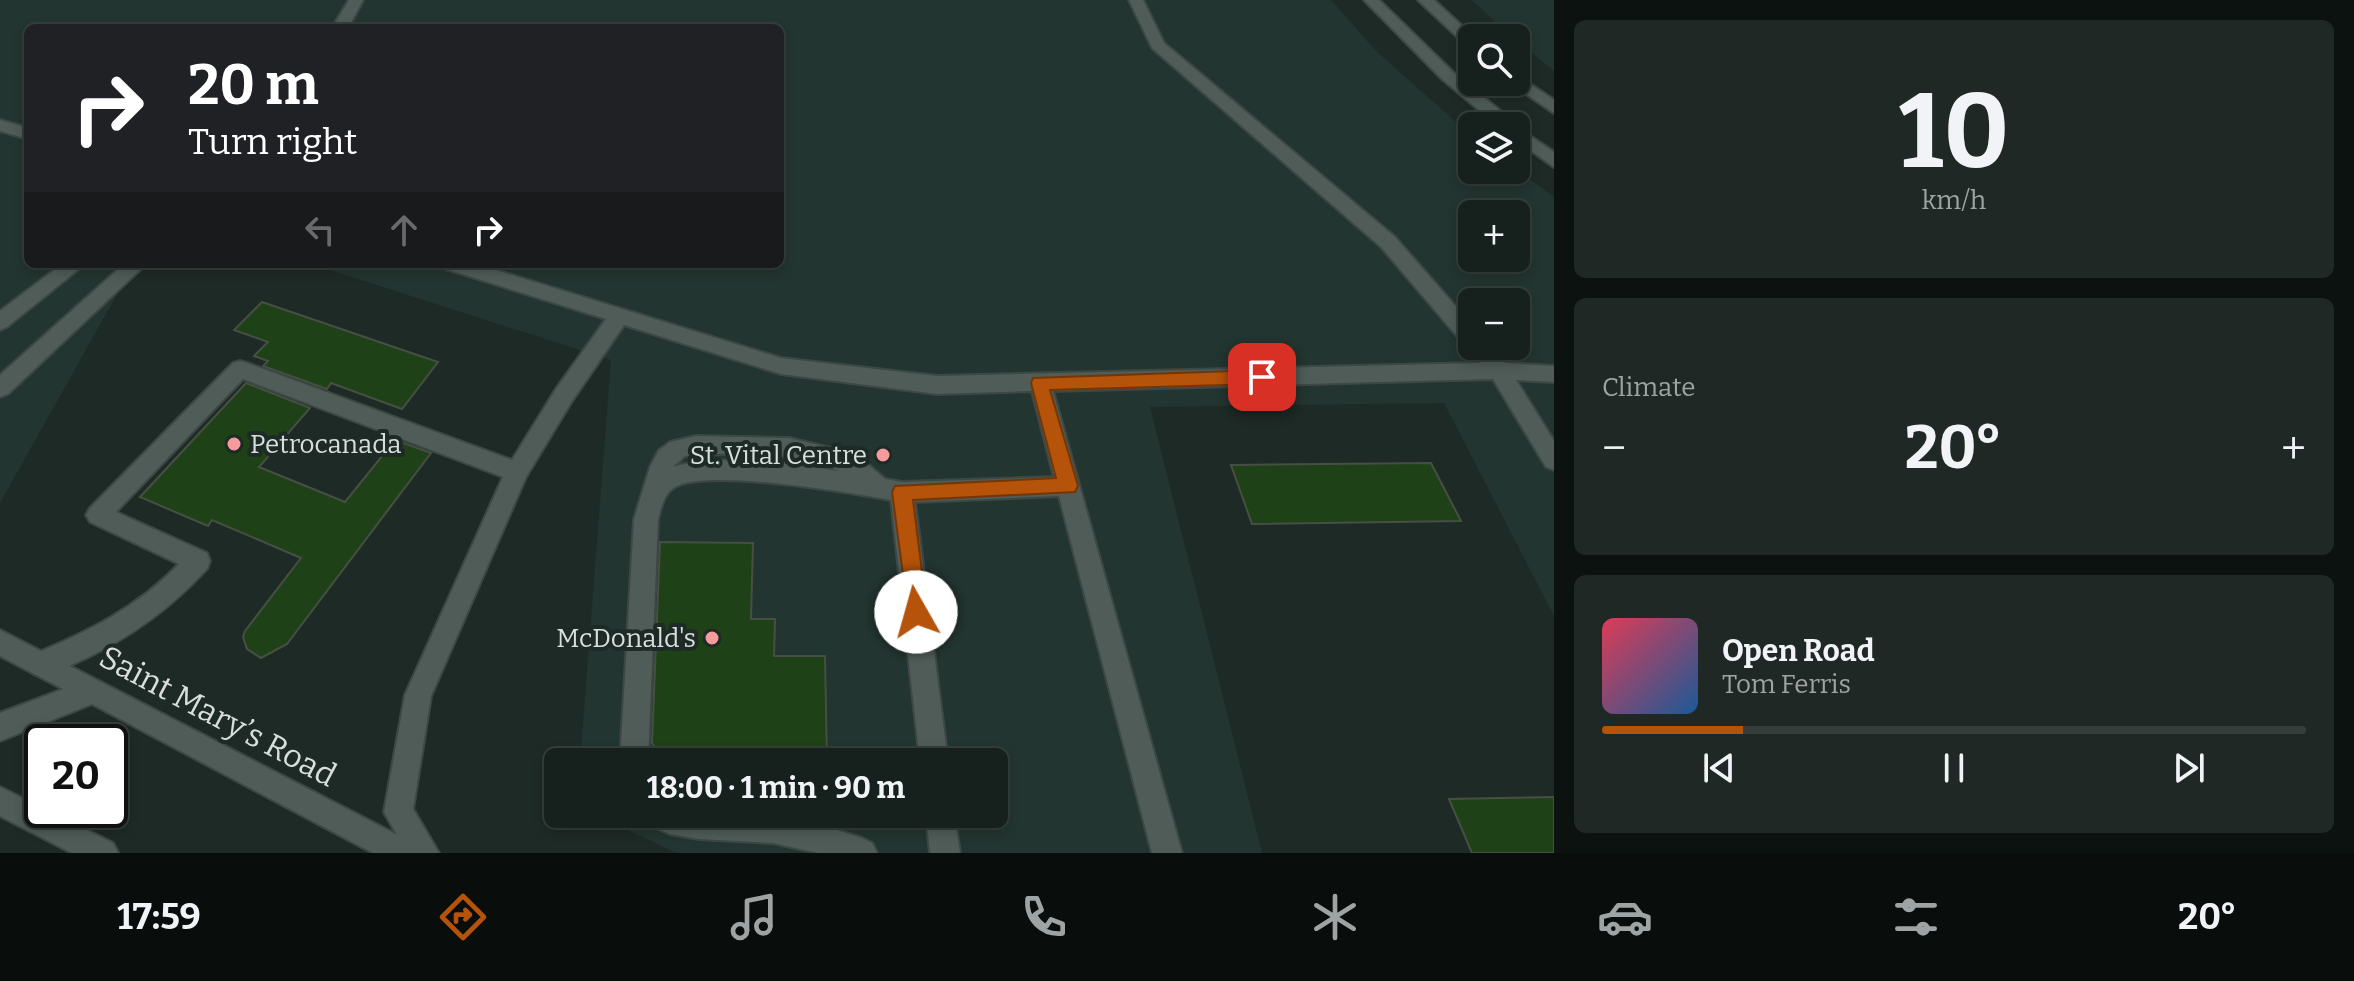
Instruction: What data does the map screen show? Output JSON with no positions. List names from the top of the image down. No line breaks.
{"streets":{"main road":["Saint Mary’s Road"]},"places":["Petrocanada","St. Vital Centre","McDonald's"],"page":{"tile":[["10","km/h"],"Climate"],"map_buttons":["+","−"],"turn":["20 m","Turn right"],"heat":["−","20°","+"],"song":["Open Road","Tom Ferris"],"limit":"20","trip":"18:00 · 1 min · 90 m","tabs":["17:59","20°"]}}
